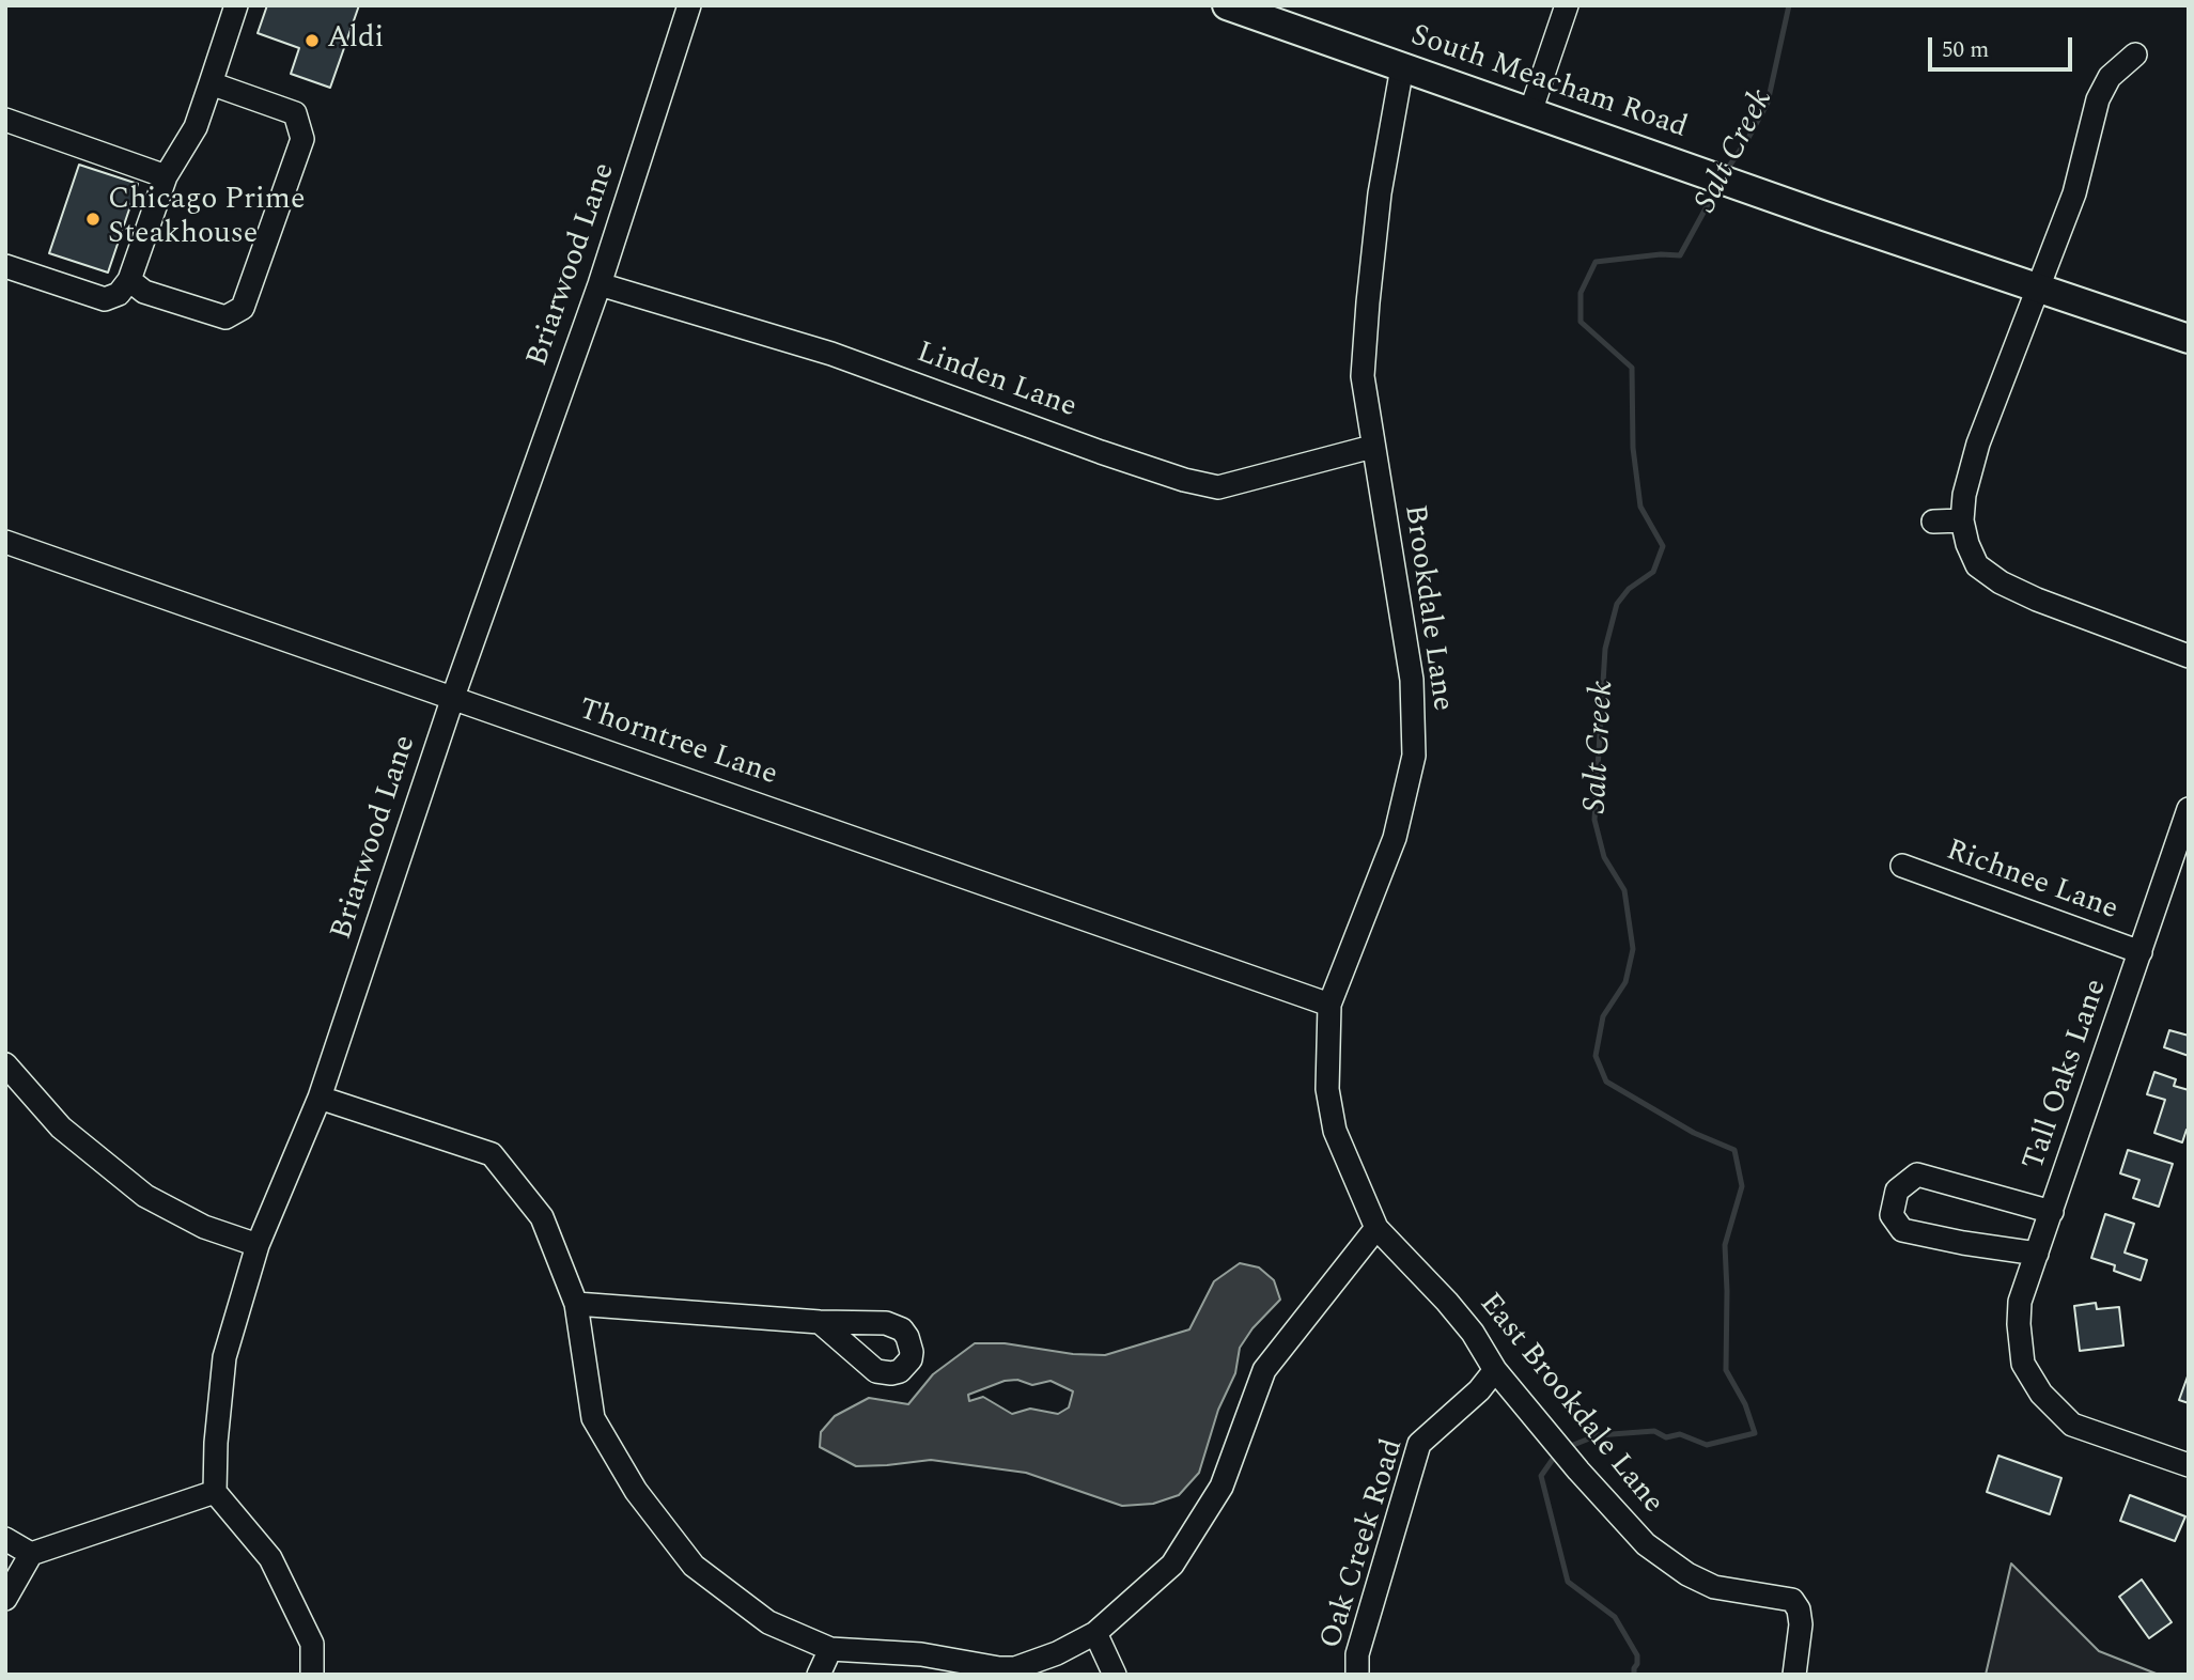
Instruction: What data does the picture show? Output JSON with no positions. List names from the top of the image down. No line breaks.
{"streets":{"main road":["South Meacham Road"],"street":["Briarwood Lane","Linden Lane","Brookdale Lane","Thorntree Lane","Richnee Lane","Tall Oaks Lane","East Brookdale Lane","Oak Creek Road"]},"crossings":[["South Meacham Road","Brookdale Lane"],["Briarwood Lane","Linden Lane"],["Briarwood Lane","Thorntree Lane"],["Linden Lane","Brookdale Lane"],["Brookdale Lane","Thorntree Lane"],["Brookdale Lane","East Brookdale Lane"],["Richnee Lane","Tall Oaks Lane"],["East Brookdale Lane","Oak Creek Road"]],"water":["Salt Creek"],"places":["Aldi","Chicago Prime Steakhouse"],"scale_bar":"50 m"}
